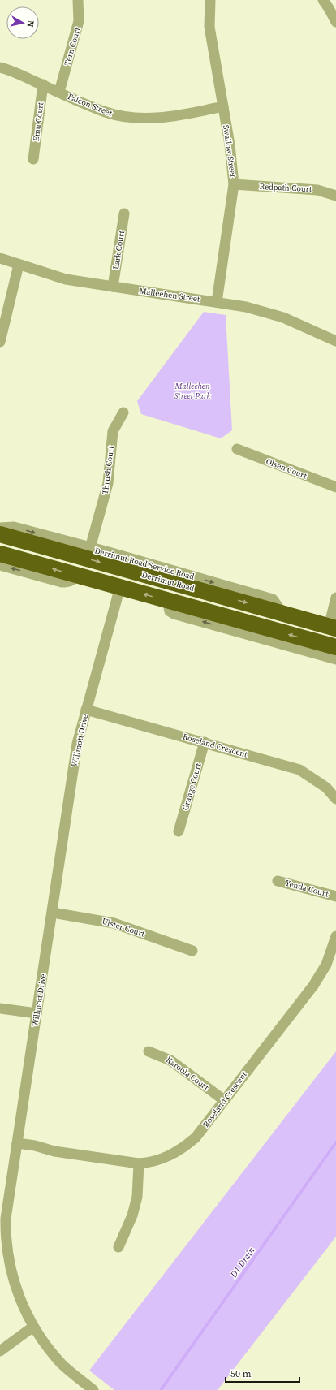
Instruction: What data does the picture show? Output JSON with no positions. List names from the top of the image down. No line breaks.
{"streets":{"highway":["Derrimut Road"],"street":["Tern Court","Falcon Street","Emu Court","Swallow Street","Redpath Court","Lark Court","Malleehen Street","Olsen Court","Thrush Court","Derrimut Road Service Road","Willmott Drive","Roseland Crescent","Grange Court","Yenda Court","Ulster Court","Karoola Court"]},"crossings":[["Tern Court","Falcon Street"],["Falcon Street","Emu Court"],["Falcon Street","Swallow Street"],["Swallow Street","Redpath Court"],["Swallow Street","Malleehen Street"],["Lark Court","Malleehen Street"],["Thrush Court","Derrimut Road Service Road"],["Derrimut Road Service Road","Derrimut Road"],["Willmott Drive","Roseland Crescent"],["Willmott Drive","Ulster Court"],["Roseland Crescent","Grange Court"],["Roseland Crescent","Karoola Court"]],"water":["D1 Drain"],"parks":["Malleehen Street Park"],"scale_bar":"50 m","north":"right"}
